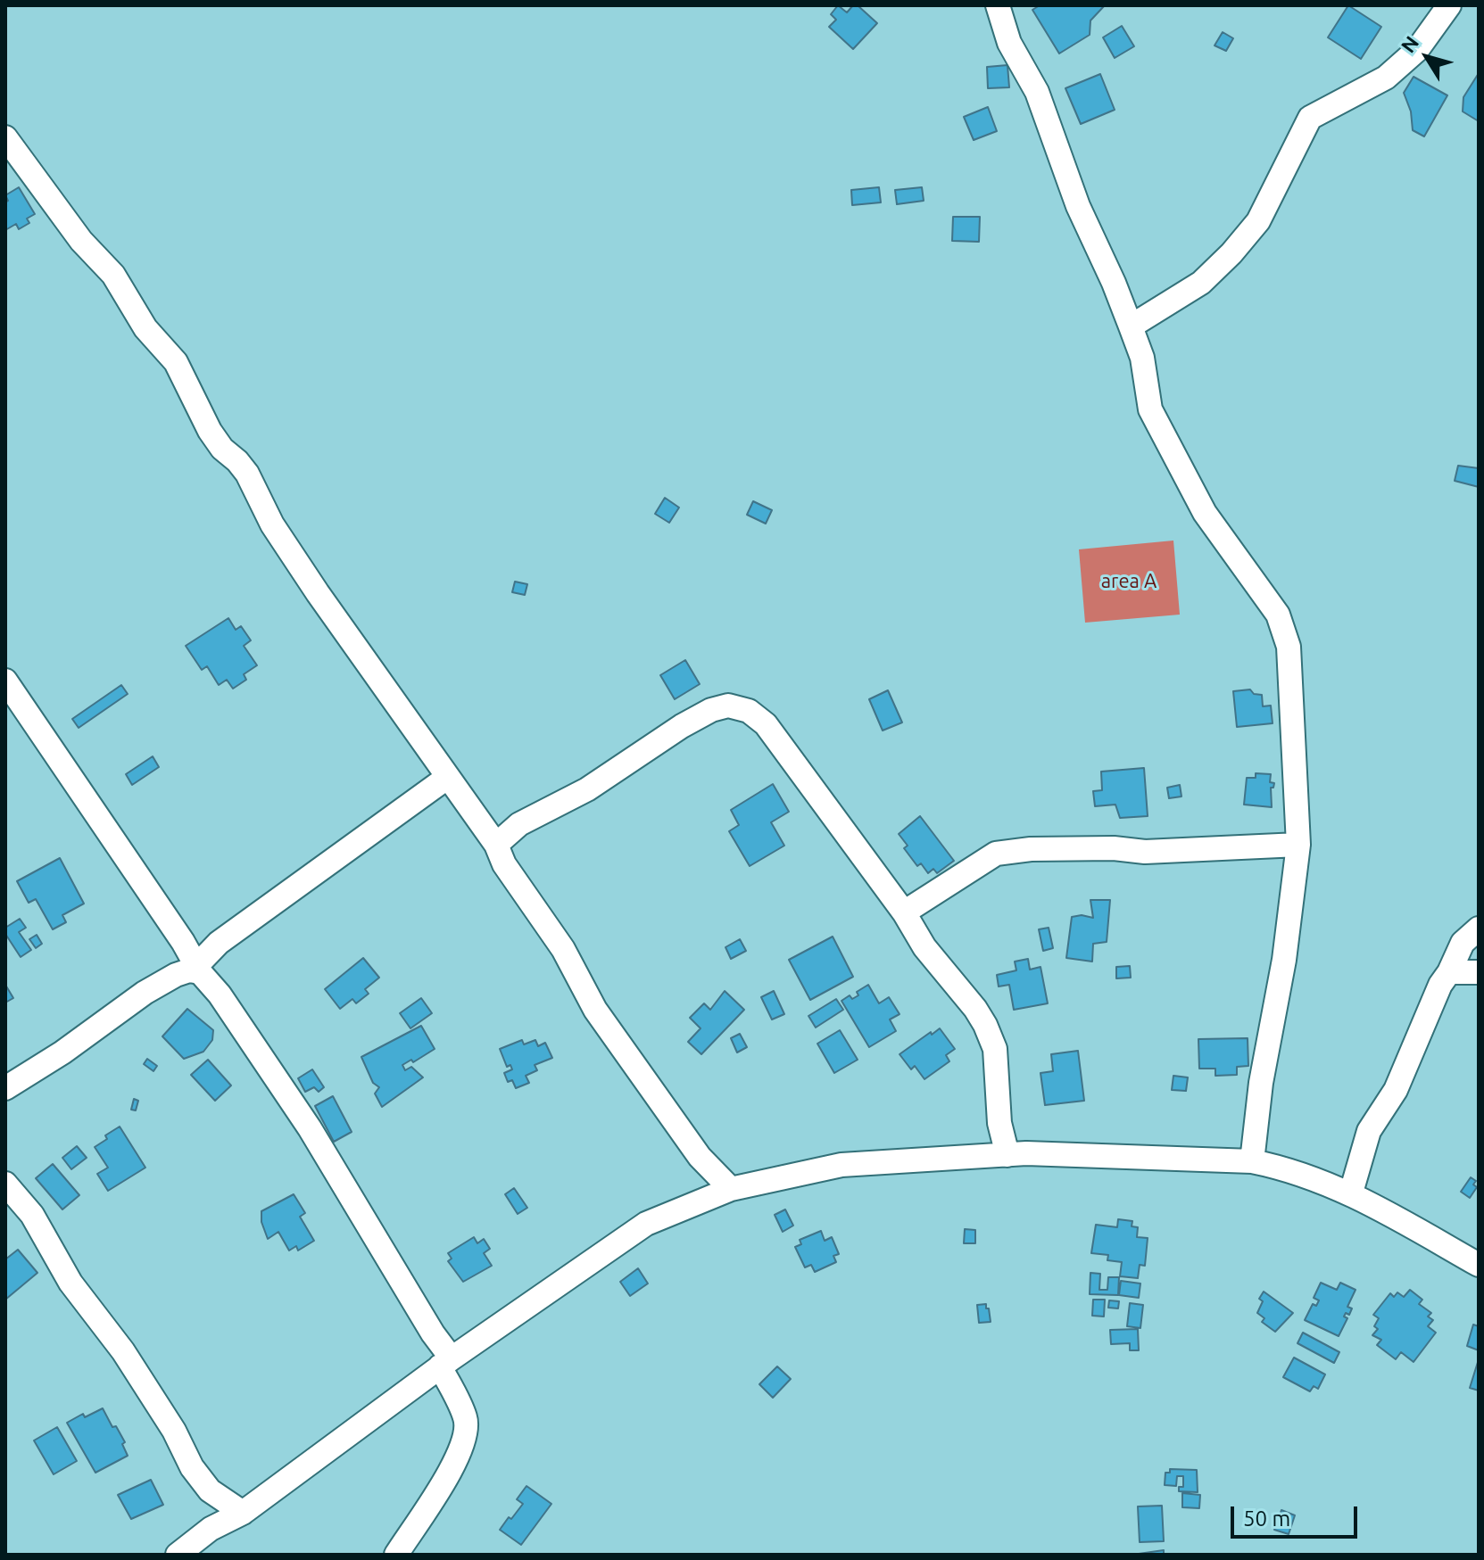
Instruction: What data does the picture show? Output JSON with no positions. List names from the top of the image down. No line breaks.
{"parks":["area A"],"scale_bar":"50 m","north":"top left"}
